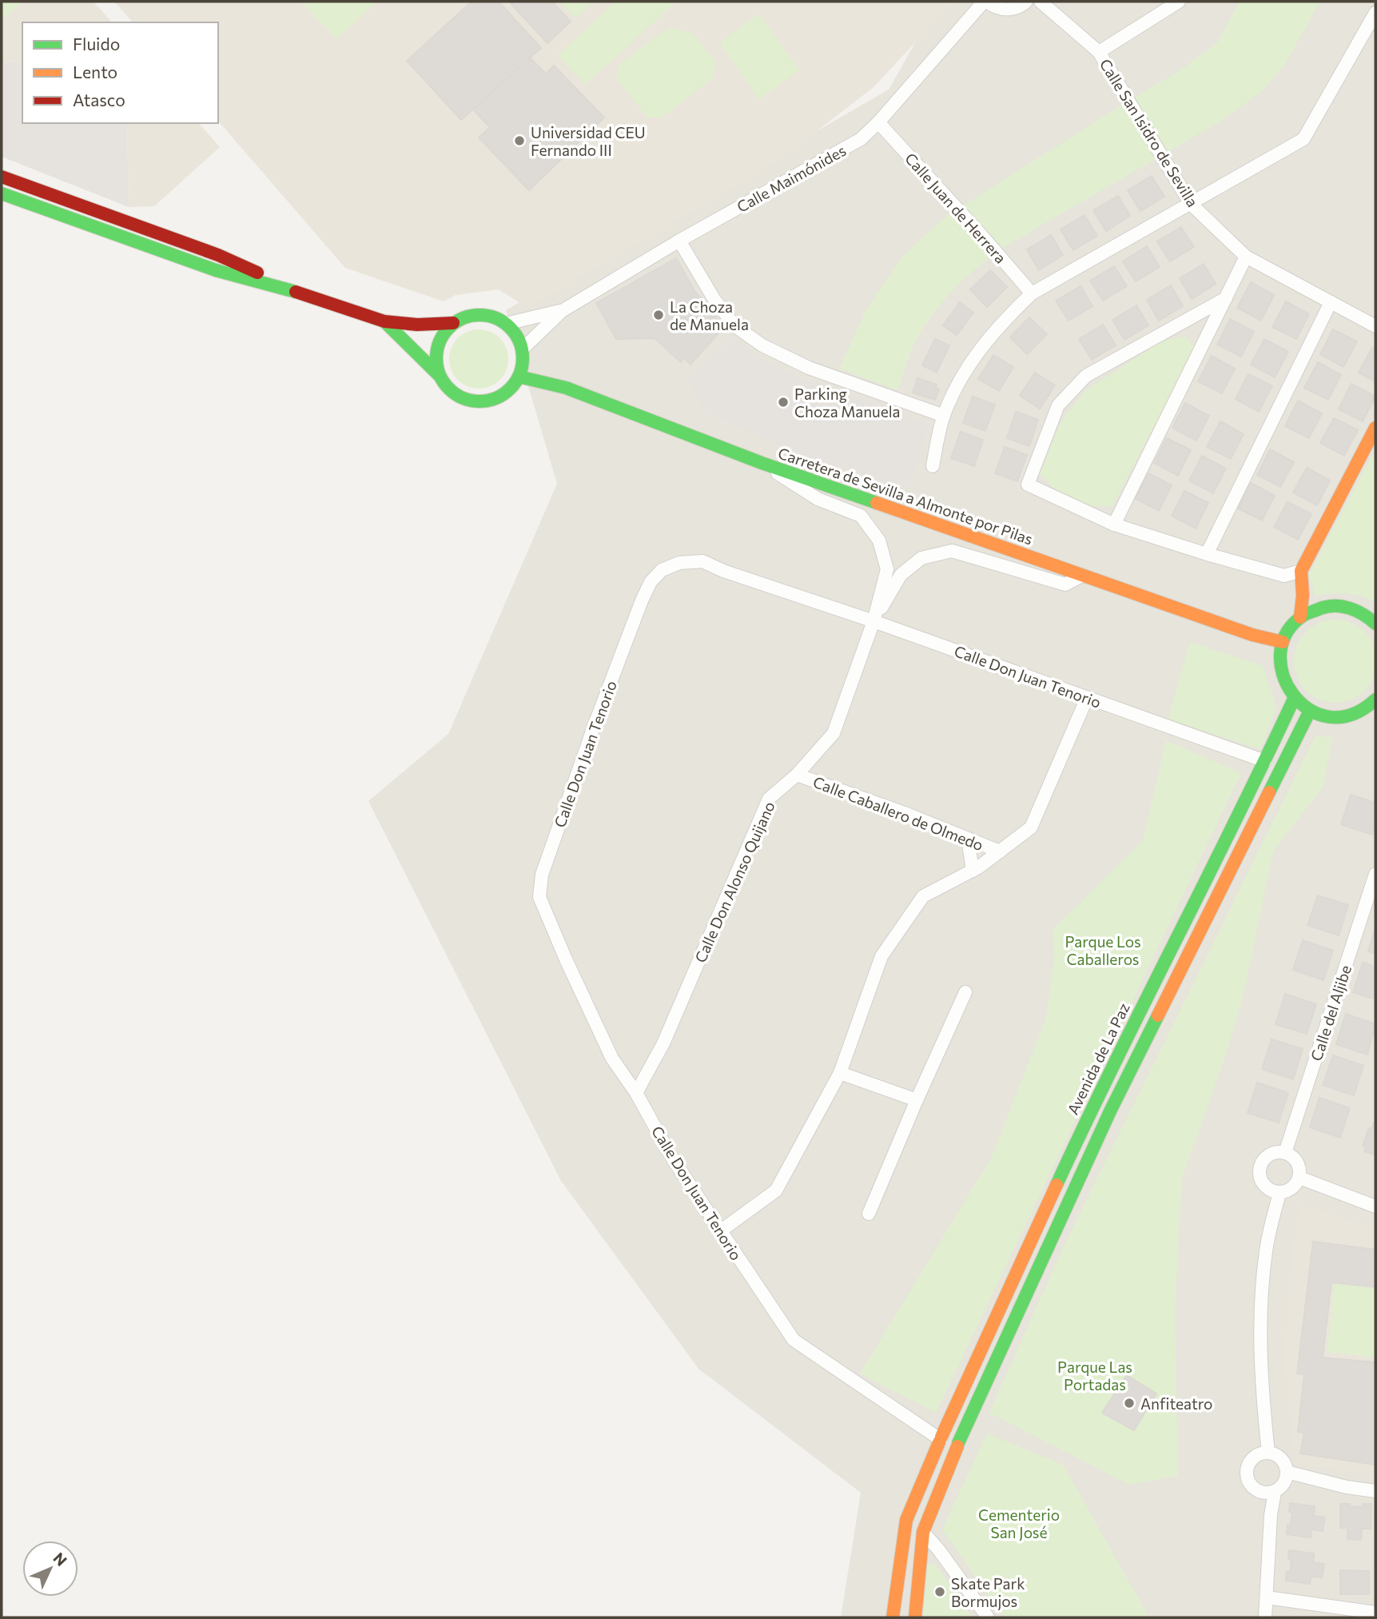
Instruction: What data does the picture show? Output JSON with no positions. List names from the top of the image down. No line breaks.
{"streets":{"main road":["Carretera de Sevilla a Almonte por Pilas","Avenida de La Paz"],"street":["Calle San Isidro de Sevilla","Calle Maimónides","Calle Juan de Herrera","Calle Don Juan Tenorio","Calle Caballero de Olmedo","Calle Don Alonso Quijano","Calle del Aljibe"]},"crossings":[["Calle Maimónides","Calle Juan de Herrera"],["Calle Maimónides","Carretera de Sevilla a Almonte por Pilas"],["Calle Don Juan Tenorio","Calle Don Alonso Quijano"],["Calle Don Juan Tenorio","Avenida de La Paz"],["Calle Caballero de Olmedo","Calle Don Alonso Quijano"]],"parks":["Parque Los Caballeros","Parque Las Portadas","Cementerio San José"],"places":["Universidad CEU Fernando III","La Choza de Manuela","Parking Choza Manuela","Anfiteatro","Skate Park Bormujos"],"legend":["Fluido","Lento","Atasco"],"north":"top right"}
